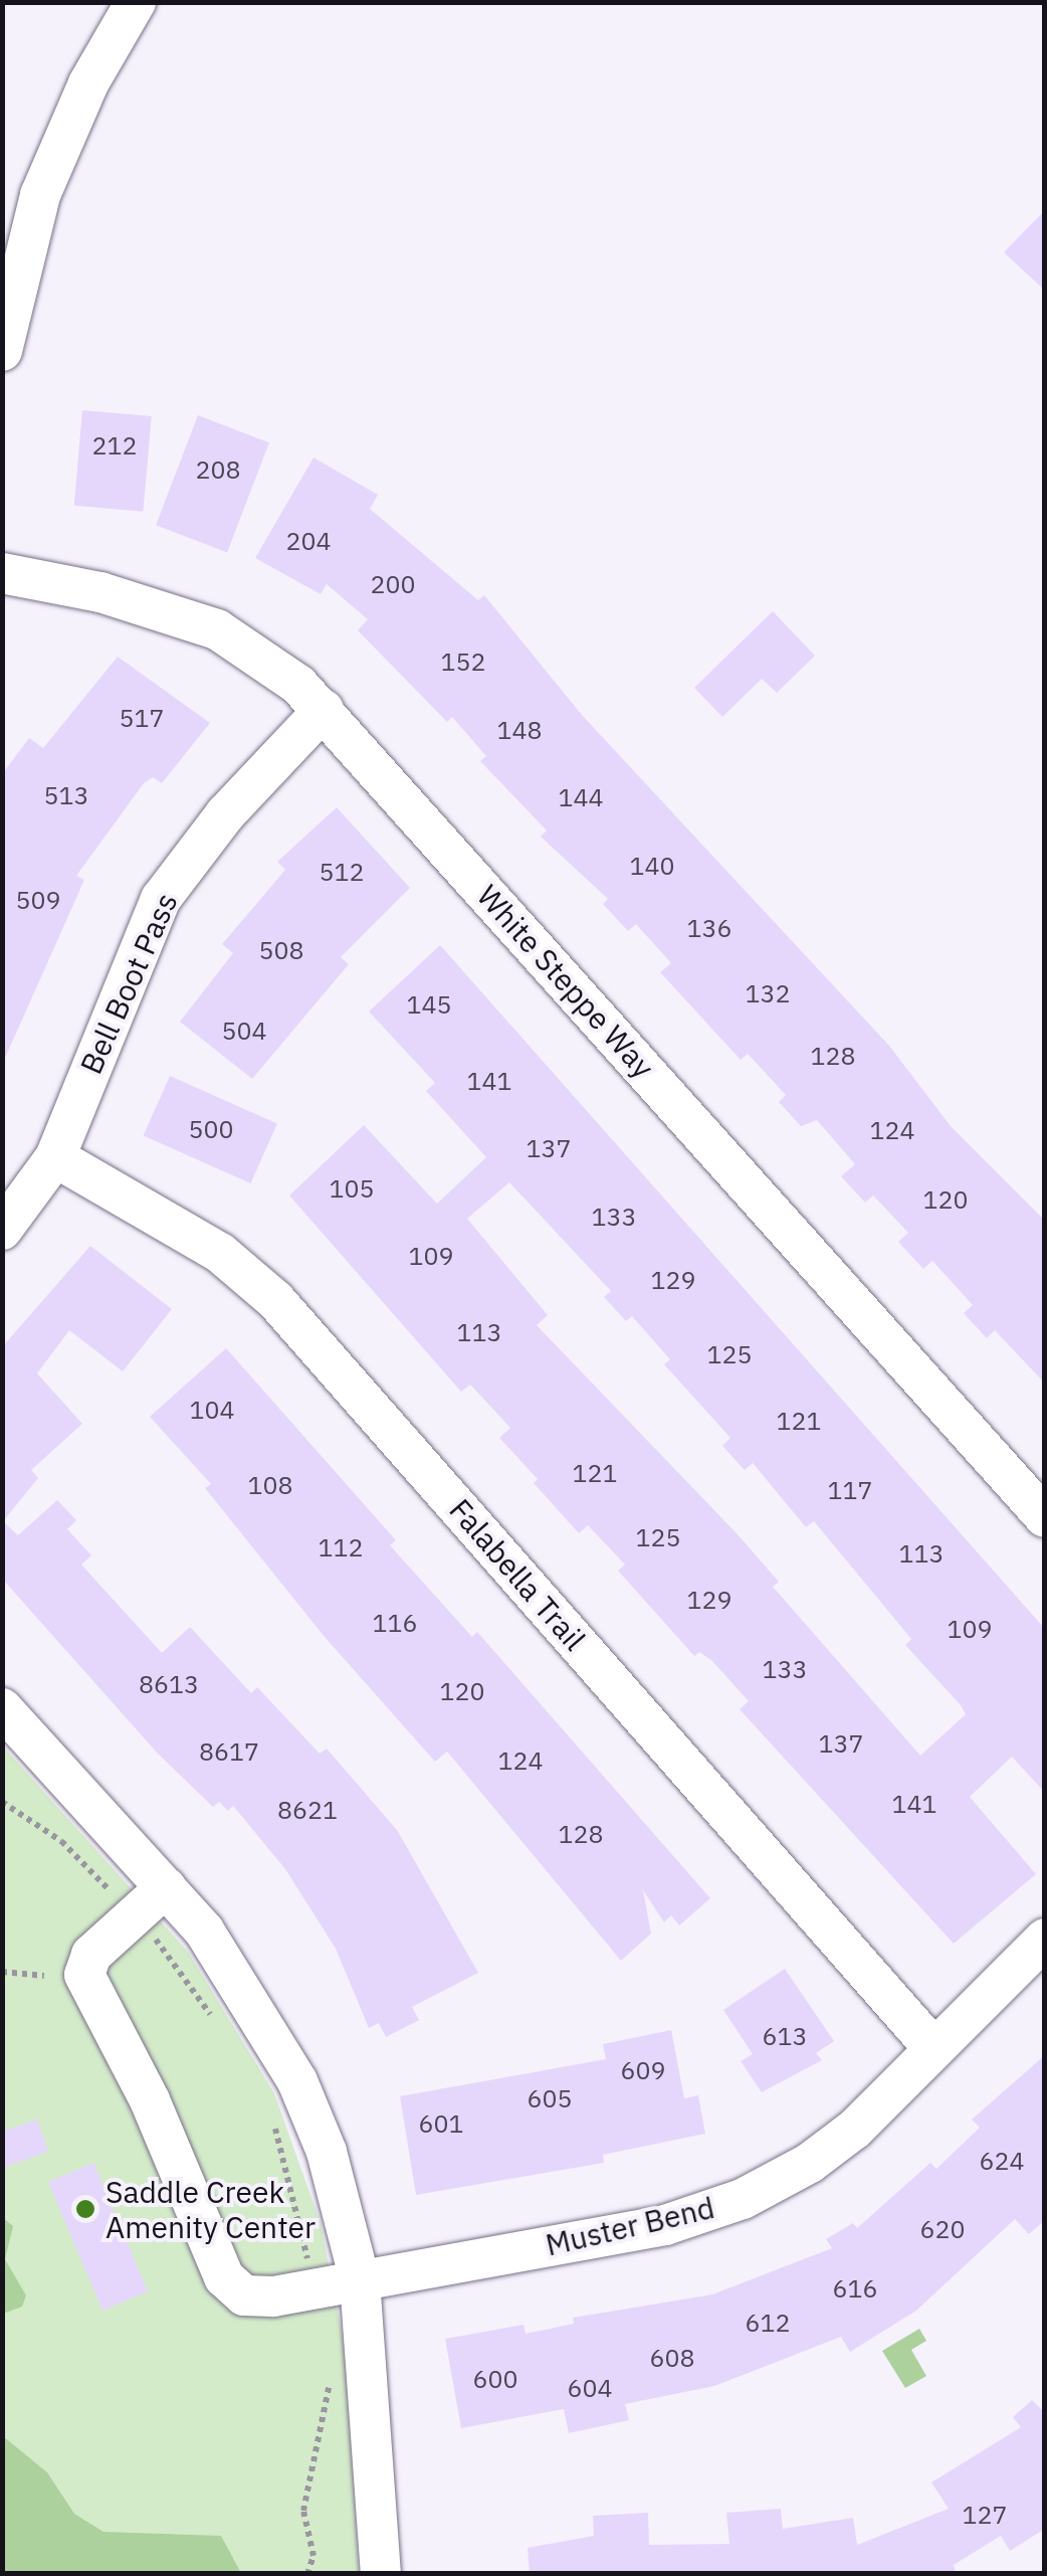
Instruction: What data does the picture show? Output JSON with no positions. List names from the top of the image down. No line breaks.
{"streets":{"street":["White Steppe Way","Bell Boot Pass","Falabella Trail","Muster Bend"]},"crossings":[["White Steppe Way","Bell Boot Pass"],["Bell Boot Pass","Falabella Trail"],["Falabella Trail","Muster Bend"]],"places":["Saddle Creek Amenity Center"],"house_numbers":["212","208","204","200","152","517","148","513","144","140","512","509","136","508","132","145","504","128","141","500","124","137","105","120","133","109","129","113","125","104","121","121","108","117","125","112","113","129","116","109","133","8613","120","137","8617","124","141","8621","128","613","609","605","601","624","620","616","612","608","600","604","127"]}
